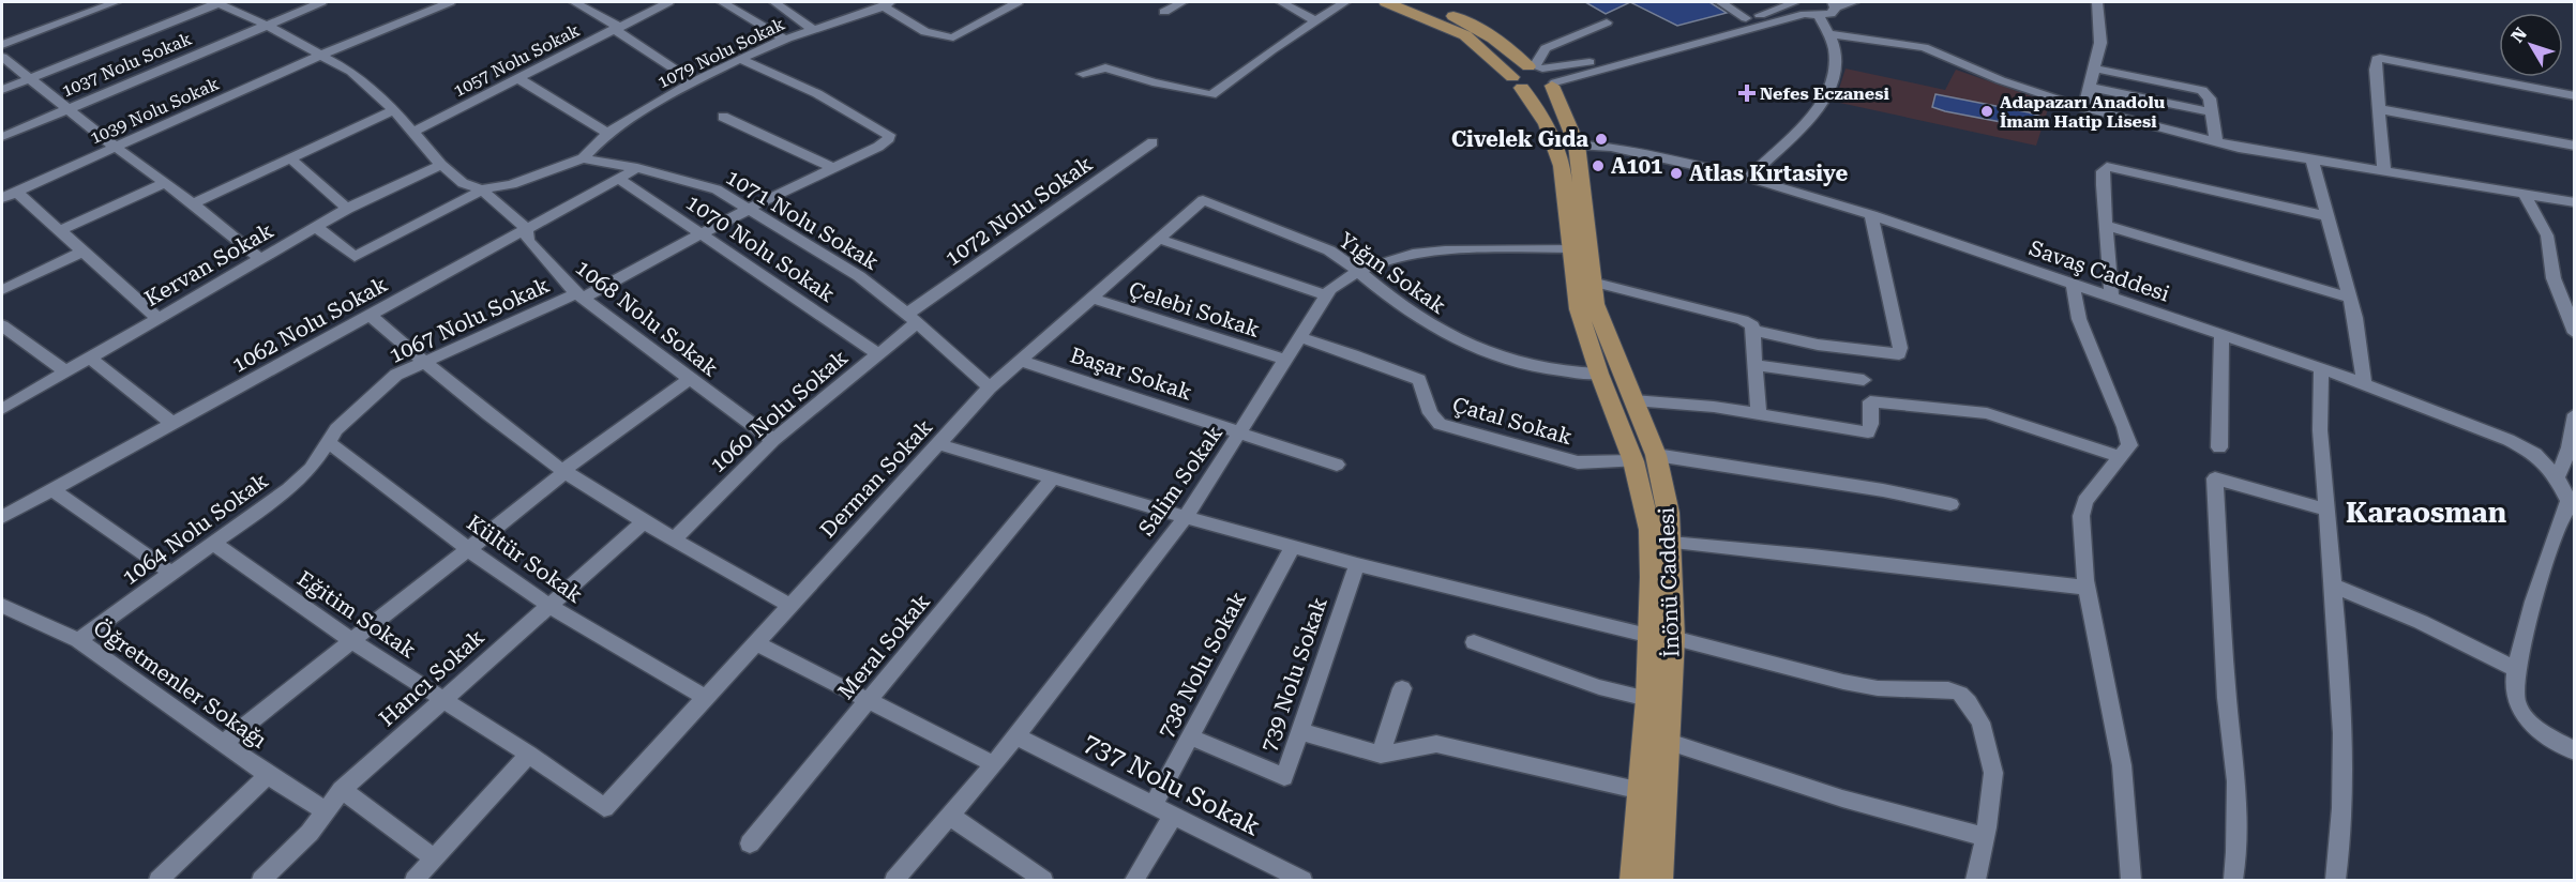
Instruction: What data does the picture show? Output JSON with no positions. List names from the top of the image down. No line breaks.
{"streets":{"main road":["İnönü Caddesi"],"street":["1079 Nolu Sokak","1057 Nolu Sokak","1037 Nolu Sokak","1039 Nolu Sokak","1072 Nolu Sokak","1071 Nolu Sokak","1070 Nolu Sokak","Kervan Sokak","Savaş Caddesi","Yığın Sokak","Çelebi Sokak","1068 Nolu Sokak","1067 Nolu Sokak","1062 Nolu Sokak","Başar Sokak","1060 Nolu Sokak","Çatal Sokak","Derman Sokak","Salim Sokak","1064 Nolu Sokak","Kültür Sokak","Eğitim Sokak","Meral Sokak","738 Nolu Sokak","739 Nolu Sokak","Hancı Sokak","Öğretmenler Sokağı","737 Nolu Sokak"]},"crossings":[["1079 Nolu Sokak","1067 Nolu Sokak"],["1057 Nolu Sokak","1068 Nolu Sokak"],["1037 Nolu Sokak","1068 Nolu Sokak"],["1039 Nolu Sokak","1068 Nolu Sokak"],["1072 Nolu Sokak","1071 Nolu Sokak"],["1072 Nolu Sokak","1060 Nolu Sokak"],["1071 Nolu Sokak","1067 Nolu Sokak"],["1071 Nolu Sokak","1062 Nolu Sokak"],["1071 Nolu Sokak","1060 Nolu Sokak"],["1071 Nolu Sokak","Derman Sokak"],["1070 Nolu Sokak","1067 Nolu Sokak"],["1070 Nolu Sokak","1062 Nolu Sokak"],["1070 Nolu Sokak","1060 Nolu Sokak"],["Kervan Sokak","1068 Nolu Sokak"],["Savaş Caddesi","İnönü Caddesi"],["Yığın Sokak","Derman Sokak"],["Yığın Sokak","Salim Sokak"],["Yığın Sokak","İnönü Caddesi"],["Çelebi Sokak","Derman Sokak"],["Çelebi Sokak","Salim Sokak"],["1068 Nolu Sokak","1067 Nolu Sokak"],["1068 Nolu Sokak","1062 Nolu Sokak"],["1068 Nolu Sokak","1060 Nolu Sokak"],["1067 Nolu Sokak","1064 Nolu Sokak"],["1067 Nolu Sokak","Kültür Sokak"],["Başar Sokak","Derman Sokak"],["Başar Sokak","Salim Sokak"],["Çatal Sokak","Salim Sokak"],["Çatal Sokak","İnönü Caddesi"],["Derman Sokak","Kültür Sokak"],["Derman Sokak","Eğitim Sokak"],["Salim Sokak","İnönü Caddesi"],["Salim Sokak","737 Nolu Sokak"],["1064 Nolu Sokak","Kültür Sokak"],["1064 Nolu Sokak","Eğitim Sokak"],["1064 Nolu Sokak","Öğretmenler Sokağı"],["Kültür Sokak","Hancı Sokak"],["Eğitim Sokak","Hancı Sokak"],["738 Nolu Sokak","739 Nolu Sokak"],["738 Nolu Sokak","737 Nolu Sokak"],["Hancı Sokak","Öğretmenler Sokağı"]],"districts":["Karaosman"],"places":{"health":["Nefes Eczanesi"],"other":["Adapazarı Anadolu İmam Hatip Lisesi","Civelek Gıda","A101","Atlas Kırtasiye"]},"north":"top left"}
